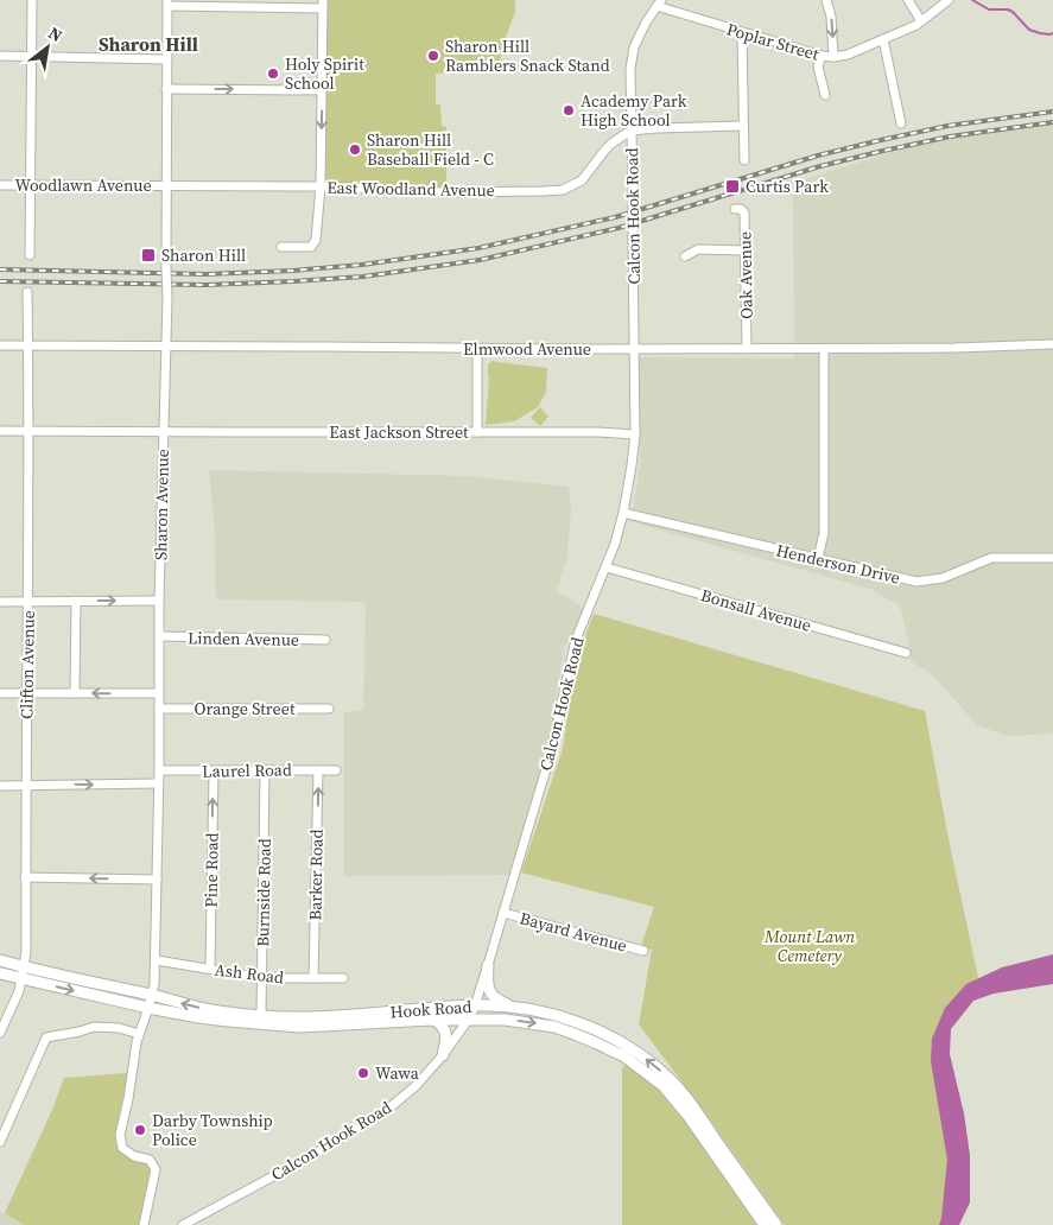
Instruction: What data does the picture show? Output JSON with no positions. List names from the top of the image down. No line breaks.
{"streets":{"main road":["Hook Road"],"street":["Poplar Street","Woodlawn Avenue","East Woodland Avenue","Calcon Hook Road","Oak Avenue","Elmwood Avenue","East Jackson Street","Sharon Avenue","Henderson Drive","Bonsall Avenue","Linden Avenue","Clifton Avenue","Orange Street","Laurel Road","Pine Road","Barker Road","Burnside Road","Bayard Avenue","Ash Road"]},"crossings":[["Poplar Street","Calcon Hook Road"],["Woodlawn Avenue","East Woodland Avenue"],["Woodlawn Avenue","Sharon Avenue"],["East Woodland Avenue","Calcon Hook Road"],["East Woodland Avenue","Sharon Avenue"],["Calcon Hook Road","Elmwood Avenue"],["Calcon Hook Road","East Jackson Street"],["Calcon Hook Road","Henderson Drive"],["Calcon Hook Road","Bonsall Avenue"],["Calcon Hook Road","Bayard Avenue"],["Calcon Hook Road","Hook Road"],["Oak Avenue","Elmwood Avenue"],["Elmwood Avenue","Sharon Avenue"],["Elmwood Avenue","Clifton Avenue"],["East Jackson Street","Sharon Avenue"],["East Jackson Street","Clifton Avenue"],["Sharon Avenue","Linden Avenue"],["Sharon Avenue","Orange Street"],["Sharon Avenue","Laurel Road"],["Sharon Avenue","Ash Road"],["Sharon Avenue","Hook Road"],["Clifton Avenue","Hook Road"],["Laurel Road","Pine Road"],["Laurel Road","Barker Road"],["Laurel Road","Burnside Road"],["Pine Road","Ash Road"],["Barker Road","Ash Road"],["Burnside Road","Ash Road"],["Burnside Road","Hook Road"]],"one_way":["Pine Road","Barker Road"],"districts":["Sharon Hill"],"parks":["Mount Lawn Cemetery"],"places":{"other":["Sharon Hill Ramblers Snack Stand","Holy Spirit School","Academy Park High School","Sharon Hill Baseball Field - C","Wawa","Darby Township Police"],"transit":["Curtis Park","Sharon Hill"]},"north":"top right"}
